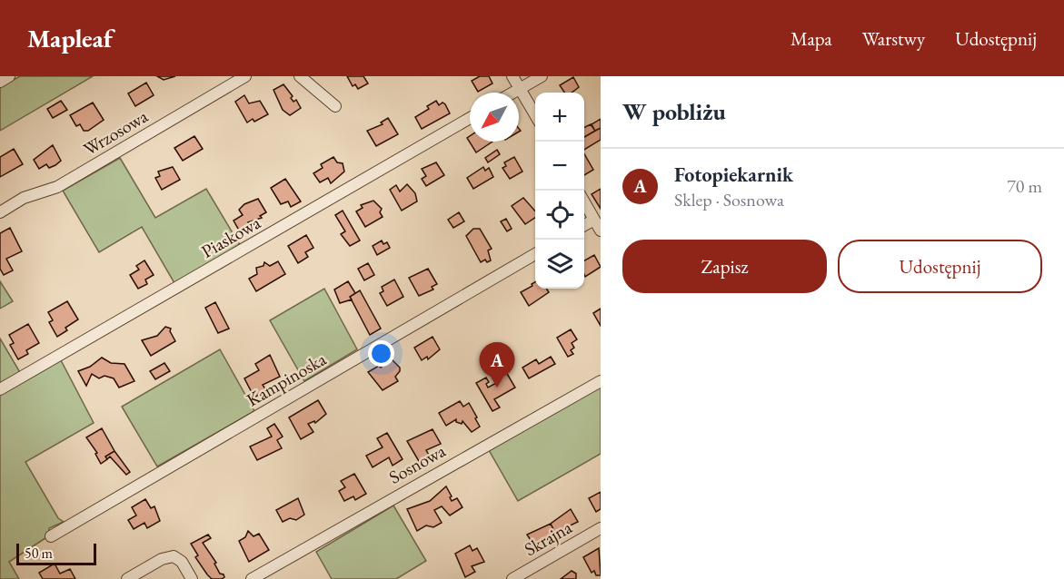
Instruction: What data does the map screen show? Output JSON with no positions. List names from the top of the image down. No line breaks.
{"streets":{"street":["Wrzosowa","Piaskowa","Kampinoska","Sosnowa","Skrajna"]},"scale_bar":"50 m","north":"bottom left","page":{"header":"Mapleaf","nav":["Mapa","Warstwy","Udostępnij"],"heading":"W pobliżu","map_buttons":["+","−"],"list":[{"mark":"A","name":"Fotopiekarnik","note":"Sklep · Sosnowa","value":"70 m"}],"buttons":["Zapisz","Udostępnij"],"pins":"A","scale":"50 m"}}
